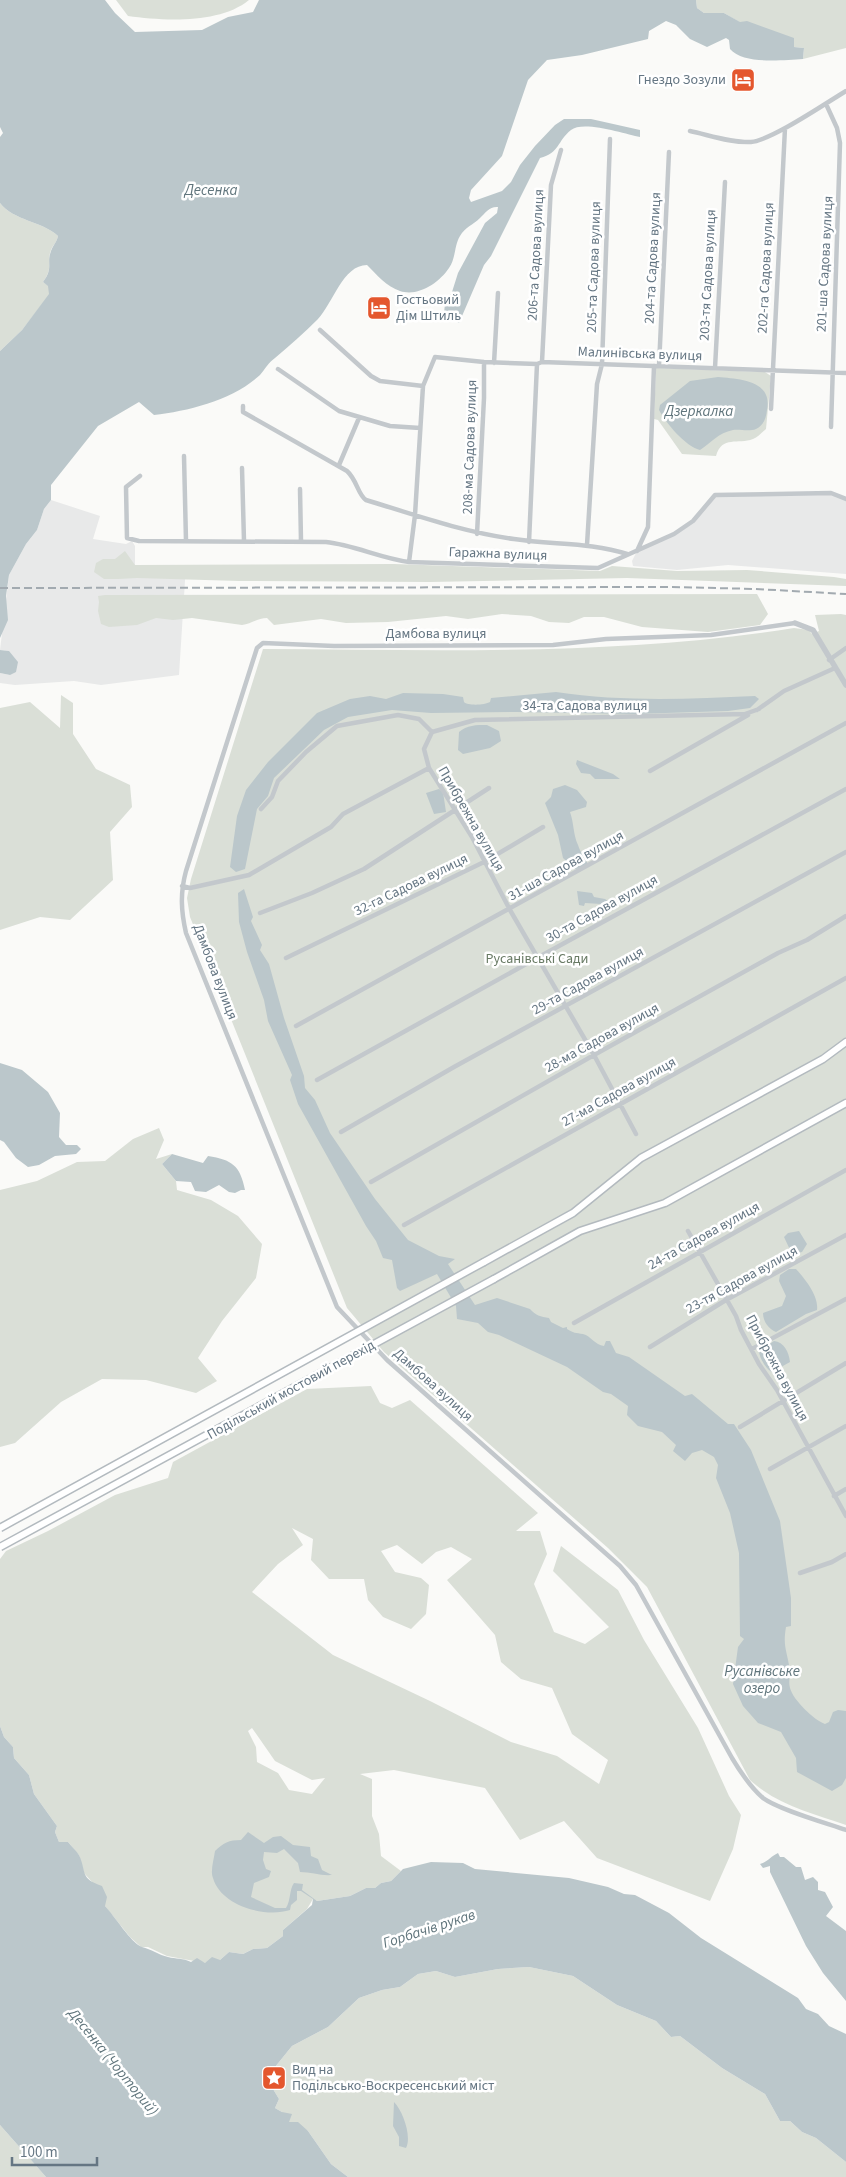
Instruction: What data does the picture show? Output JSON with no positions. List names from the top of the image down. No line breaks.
{"streets":{"main road":["Подільський мостовий перехід"],"street":["206-та Садова вулиця","204-та Садова вулиця","201-ша Садова вулиця","205-та Садова вулиця","202-га Садова вулиця","203-тя Садова вулиця","Малинівська вулиця","208-ма Садова вулиця","Гаражна вулиця","Дамбова вулиця","34-та Садова вулиця","Прибрежна вулиця","31-ша Садова вулиця","32-га Садова вулиця","30-та Садова вулиця","29-та Садова вулиця","28-ма Садова вулиця","27-ма Садова вулиця","24-та Садова вулиця","23-тя Садова вулиця"]},"crossings":[["206-та Садова вулиця","Малинівська вулиця"],["204-та Садова вулиця","Малинівська вулиця"],["204-та Садова вулиця","Гаражна вулиця"],["201-ша Садова вулиця","Малинівська вулиця"],["205-та Садова вулиця","Малинівська вулиця"],["202-га Садова вулиця","Малинівська вулиця"],["203-тя Садова вулиця","Малинівська вулиця"],["Малинівська вулиця","208-ма Садова вулиця"],["34-та Садова вулиця","Прибрежна вулиця"],["Прибрежна вулиця","31-ша Садова вулиця"],["Прибрежна вулиця","32-га Садова вулиця"],["Прибрежна вулиця","30-та Садова вулиця"],["Прибрежна вулиця","29-та Садова вулиця"],["Прибрежна вулиця","28-ма Садова вулиця"],["Прибрежна вулиця","27-ма Садова вулиця"],["Прибрежна вулиця","24-та Садова вулиця"],["Прибрежна вулиця","23-тя Садова вулиця"]],"water":["Десенка","Дзеркалка","Русанівське озеро","Горбачів рукав","Десенка (Чорторий)"],"parks":["Русанівські Сади"],"places":{"hotel":["Гнездо Зозули","Гостьовий Дім Штиль"],"place":["Вид на Подільсько-Воскресенський міст"]},"scale_bar":"100 m"}
